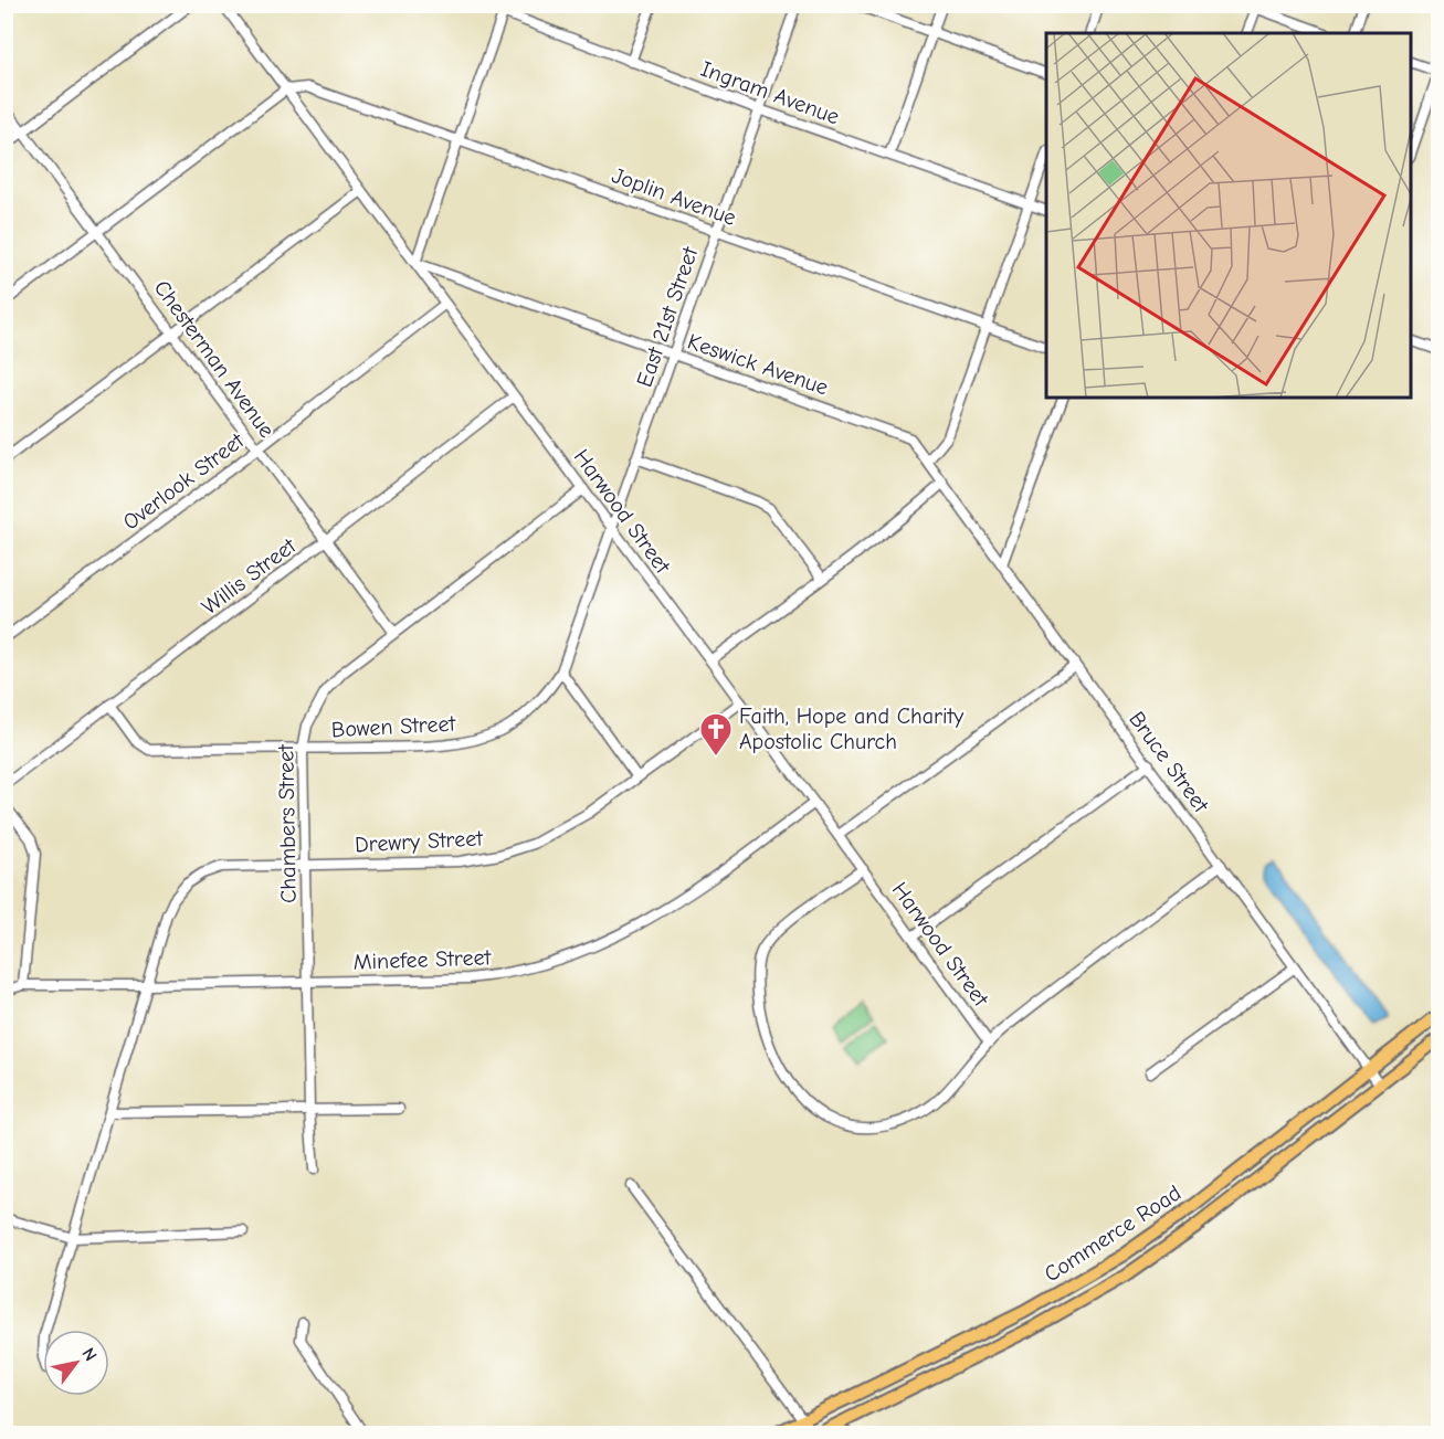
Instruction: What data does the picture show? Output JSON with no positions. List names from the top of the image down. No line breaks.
{"streets":{"main road":["Commerce Road"],"street":["Ingram Avenue","Joplin Avenue","East 21st Street","Chesterman Avenue","Keswick Avenue","Overlook Street","Harwood Street","Willis Street","Bowen Street","Bruce Street","Chambers Street","Drewry Street","Minefee Street"]},"crossings":[["Ingram Avenue","East 21st Street"],["Joplin Avenue","East 21st Street"],["Joplin Avenue","Harwood Street"],["East 21st Street","Keswick Avenue"],["East 21st Street","Harwood Street"],["East 21st Street","Bowen Street"],["Chesterman Avenue","Overlook Street"],["Chesterman Avenue","Willis Street"],["Chesterman Avenue","Chambers Street"],["Keswick Avenue","Harwood Street"],["Keswick Avenue","Bruce Street"],["Overlook Street","Harwood Street"],["Harwood Street","Willis Street"],["Harwood Street","Bowen Street"],["Harwood Street","Chambers Street"],["Harwood Street","Drewry Street"],["Harwood Street","Minefee Street"],["Willis Street","Bowen Street"],["Bowen Street","Chambers Street"],["Bruce Street","Commerce Road"],["Chambers Street","Drewry Street"],["Chambers Street","Minefee Street"],["Drewry Street","Minefee Street"]],"places":{"church":["Faith, Hope and Charity Apostolic Church"]},"north":"top right"}
